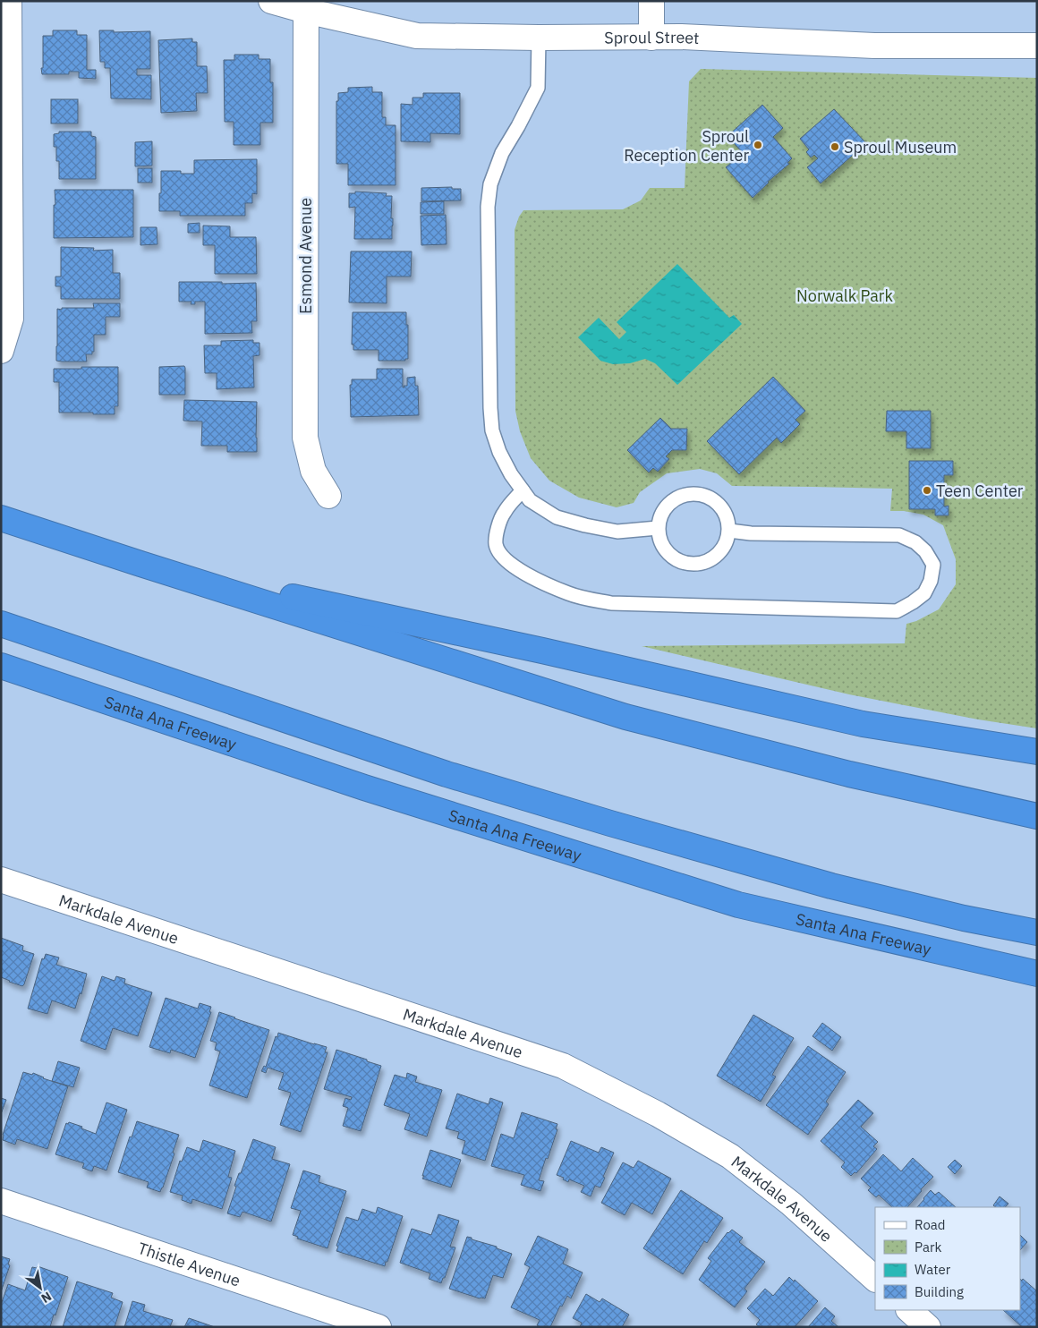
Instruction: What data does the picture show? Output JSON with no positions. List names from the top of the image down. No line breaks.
{"streets":{"highway":["Santa Ana Freeway"],"street":["Sproul Street","Esmond Avenue","Markdale Avenue","Thistle Avenue"]},"crossings":[["Sproul Street","Esmond Avenue"]],"parks":["Norwalk Park"],"places":["Sproul Reception Center","Sproul Museum","Teen Center"],"legend":["Road","Park","Water","Building"],"north":"bottom right"}
